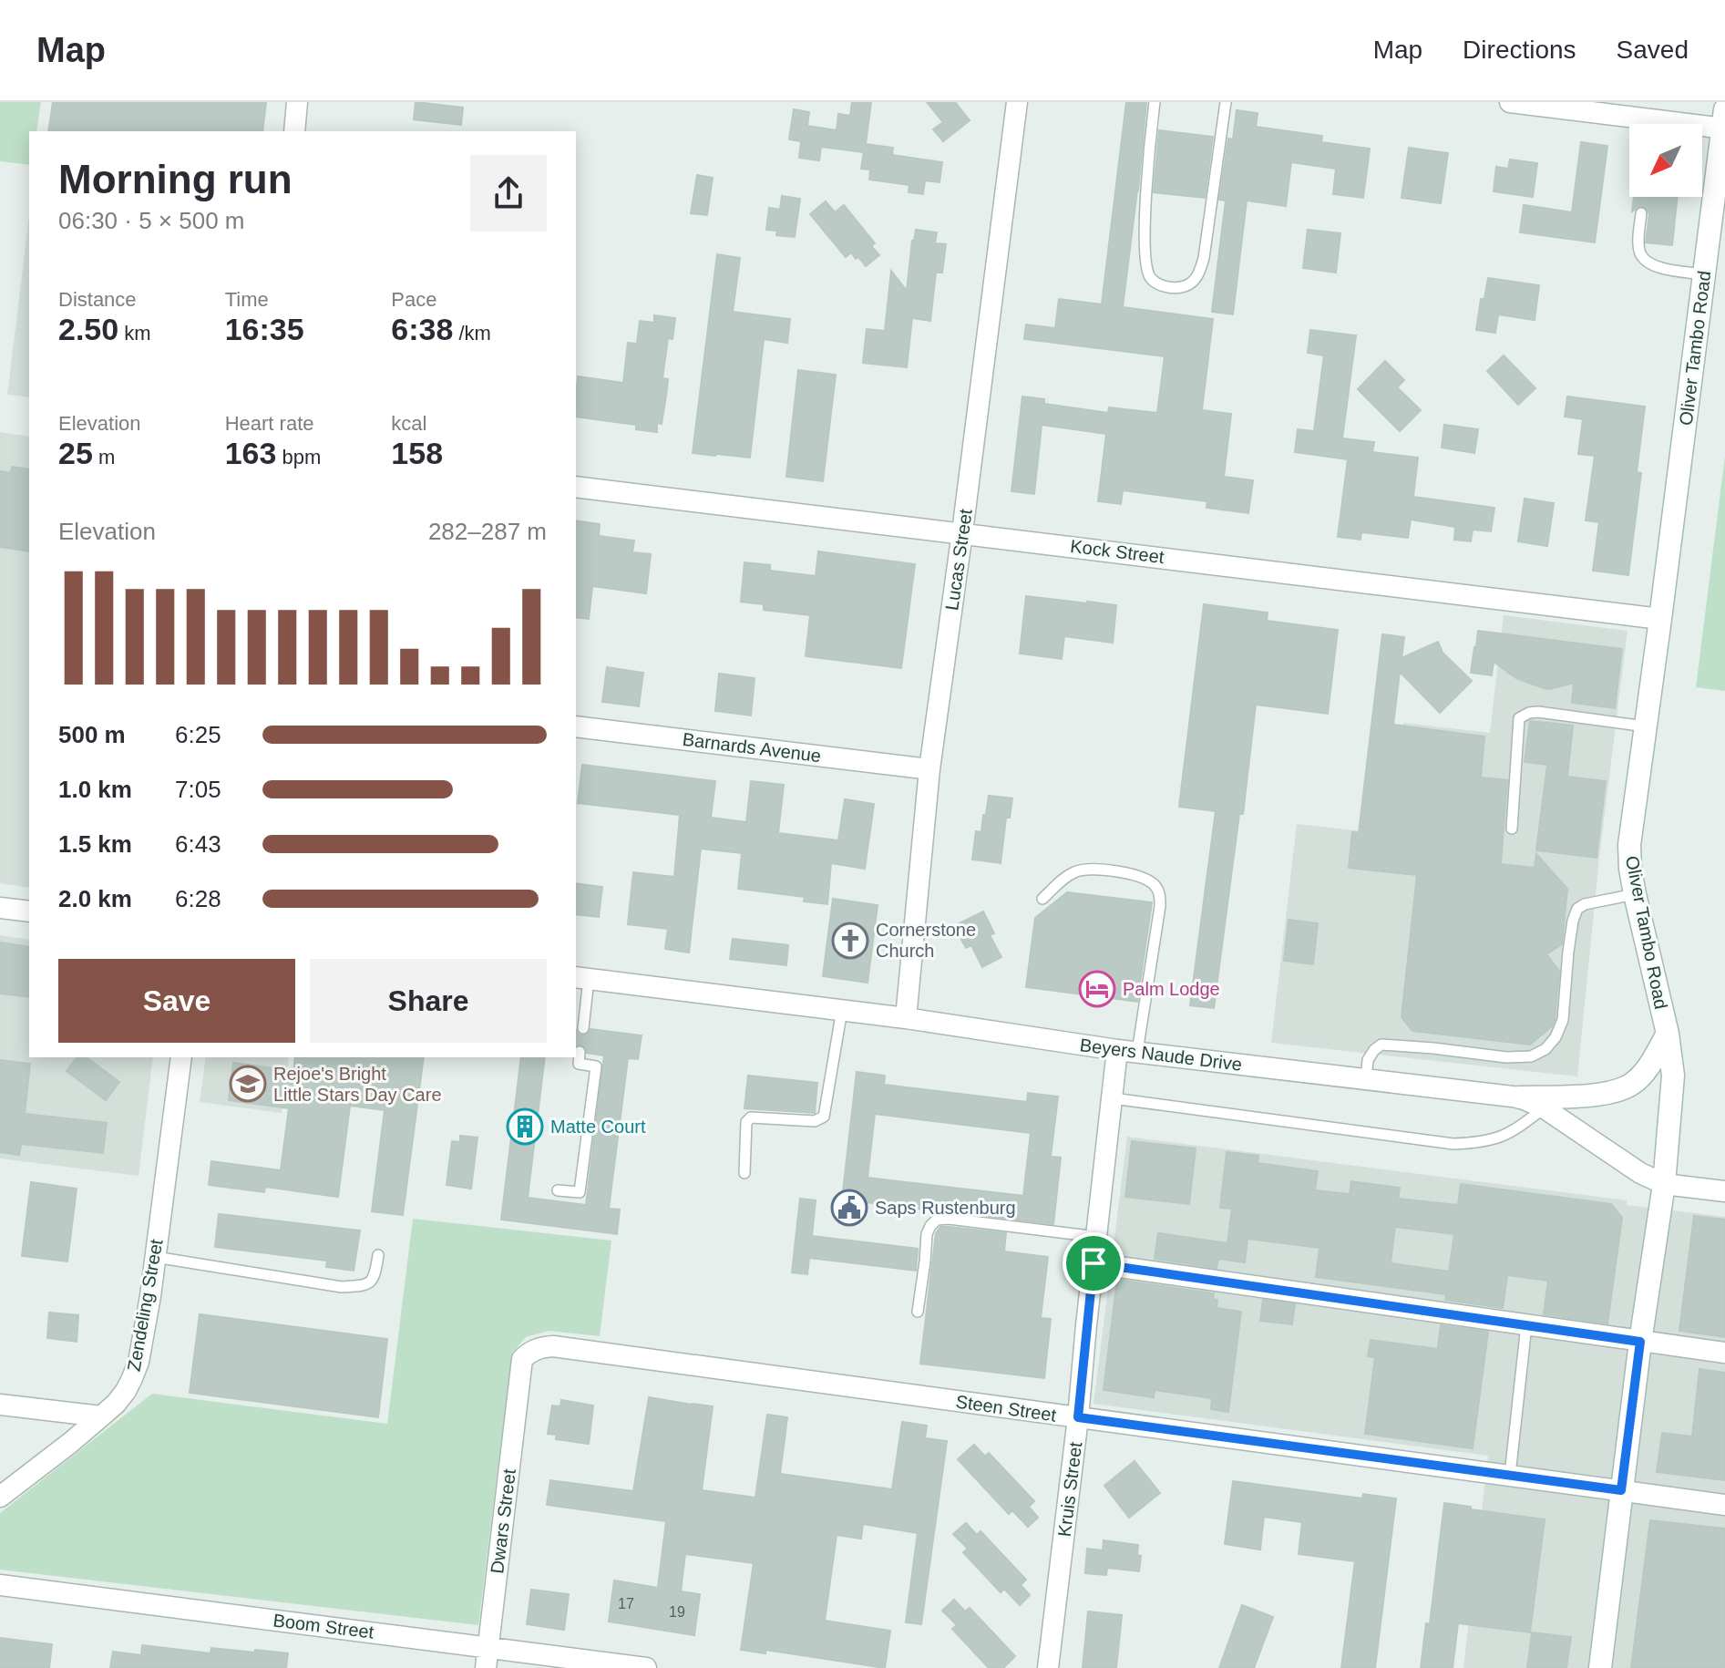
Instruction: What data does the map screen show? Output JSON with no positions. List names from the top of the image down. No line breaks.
{"streets":{"main road":["Oliver Tambo Road"],"street":["Kock Street","Lucas Street","Barnards Avenue","Beyers Naude Drive","Zendeling Street","Steen Street","Kruis Street","Dwars Street","Boom Street"]},"crossings":[["Oliver Tambo Road","Kock Street"],["Oliver Tambo Road","Beyers Naude Drive"],["Oliver Tambo Road","Steen Street"],["Kock Street","Lucas Street"],["Lucas Street","Barnards Avenue"],["Lucas Street","Beyers Naude Drive"],["Beyers Naude Drive","Kruis Street"],["Steen Street","Kruis Street"],["Steen Street","Dwars Street"],["Dwars Street","Boom Street"]],"places":{"church":["Cornerstone Church"],"hotel":["Palm Lodge"],"school or university":["Rejoe's Bright Little Stars Day Care"],"building":["Matte Court"],"public building":["Saps Rustenburg"]},"house_numbers":["17","19"],"north":"bottom left","page":{"header":"Map","nav":["Map","Directions","Saved"],"heading":["Morning run","06:30 · 5 × 500 m"],"stats":[["Distance","2.50 km"],["Time","16:35"],["Pace","6:38 /km"],["Elevation","25 m"],["Heart rate","163 bpm"],["kcal","158"]],"chart":["Elevation","282–287 m"],"list":[{"name":"500 m","note":"6:25"},{"name":"1.0 km","note":"7:05"},{"name":"1.5 km","note":"6:43"},{"name":"2.0 km","note":"6:28"}],"buttons":["Save","Share"]}}
